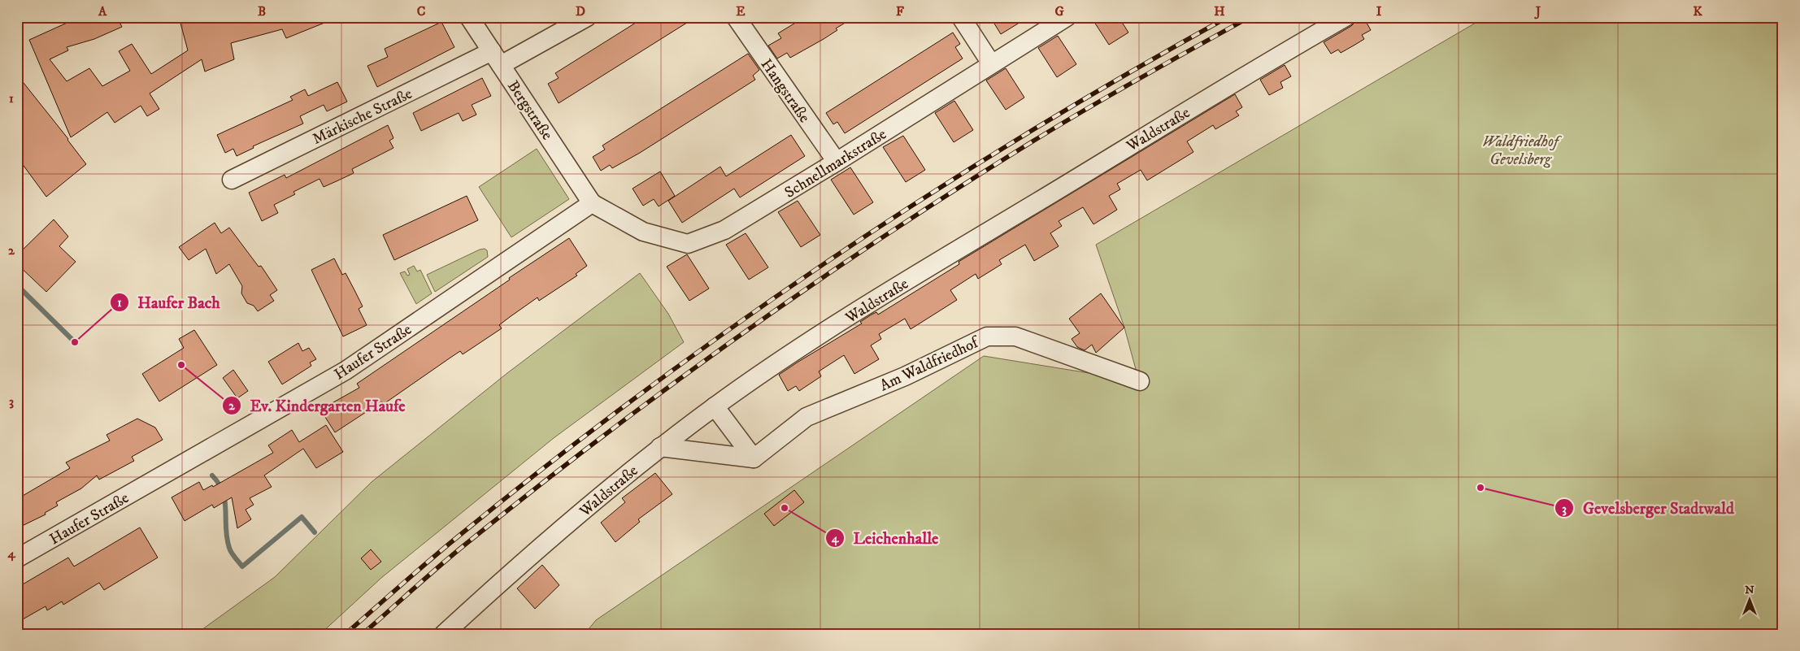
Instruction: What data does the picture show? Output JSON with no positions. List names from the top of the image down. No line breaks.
{"streets":{"street":["Hangstraße","Bergstraße","Märkische Straße","Waldstraße","Schnellmarkstraße","Haufer Straße","Am Waldfriedhof"]},"crossings":[["Hangstraße","Schnellmarkstraße"],["Bergstraße","Märkische Straße"],["Bergstraße","Schnellmarkstraße"],["Bergstraße","Haufer Straße"],["Schnellmarkstraße","Haufer Straße"]],"parks":["Waldfriedhof Gevelsberg"],"places":["Haufer Bach","Ev. Kindergarten Haufe","Gevelsberger Stadtwald","Leichenhalle"],"north":"top","grid":{"columns":["A","B","C","D","E","F","G","H","I","J","K"],"rows":["1","2","3","4"]}}
